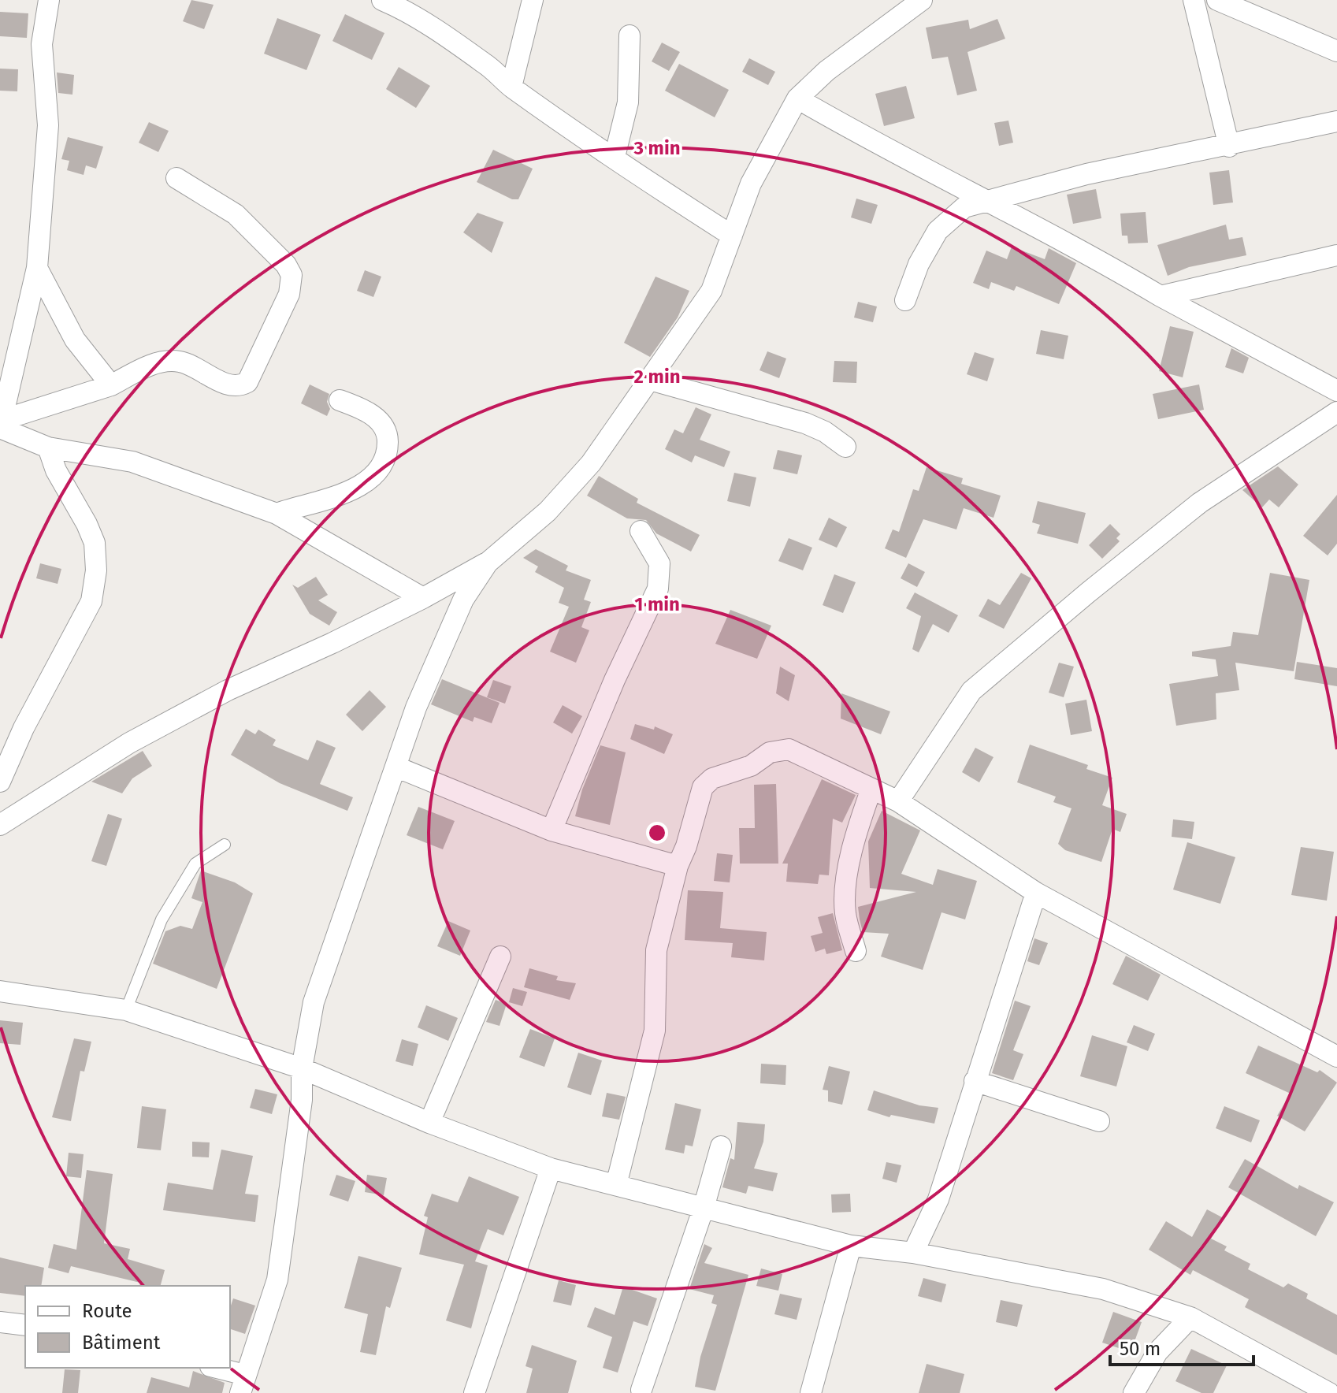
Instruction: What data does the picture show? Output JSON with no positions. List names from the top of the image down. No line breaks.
{"legend":["Route","Bâtiment"],"scale_bar":"50 m","rings":["3 min","2 min","1 min"]}
